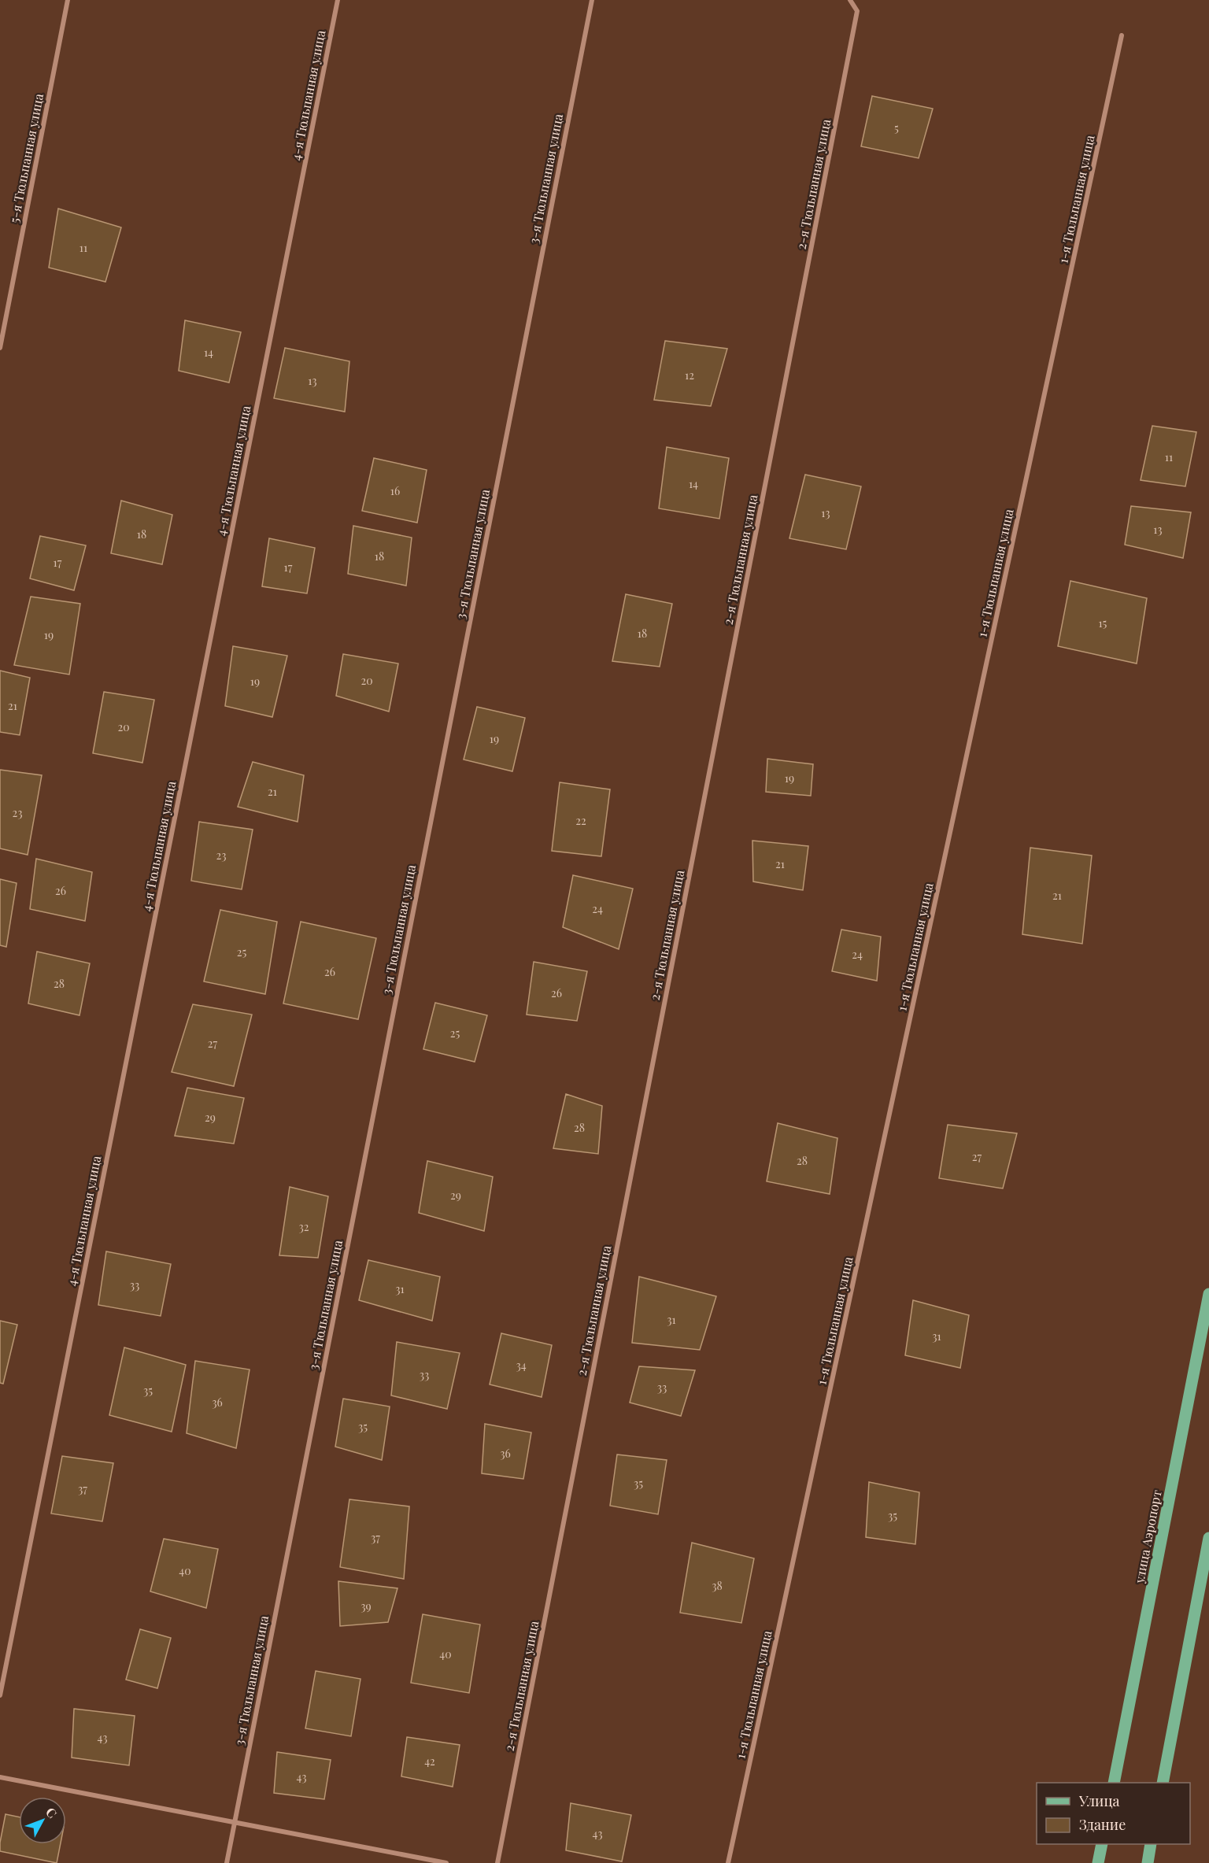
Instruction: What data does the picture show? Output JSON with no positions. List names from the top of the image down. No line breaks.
{"streets":{"main road":["улица Аэропорт"],"street":["4-я Тюльпанная улица","5-я Тюльпанная улица","3-я Тюльпанная улица","2-я Тюльпанная улица","1-я Тюльпанная улица"]},"house_numbers":["5","11","14","12","13","11","14","16","13","13","18","18","17","17","15","18","19","20","19","21","20","19","19","21","23","22","23","21","26","21","24","25","24","26","28","26","25","27","29","28","27","28","29","32","33","31","31","31","34","33","33","35","36","35","36","35","37","35","37","40","38","39","40","43","42","43","43"],"legend":["Улица","Здание"],"north":"top right"}
